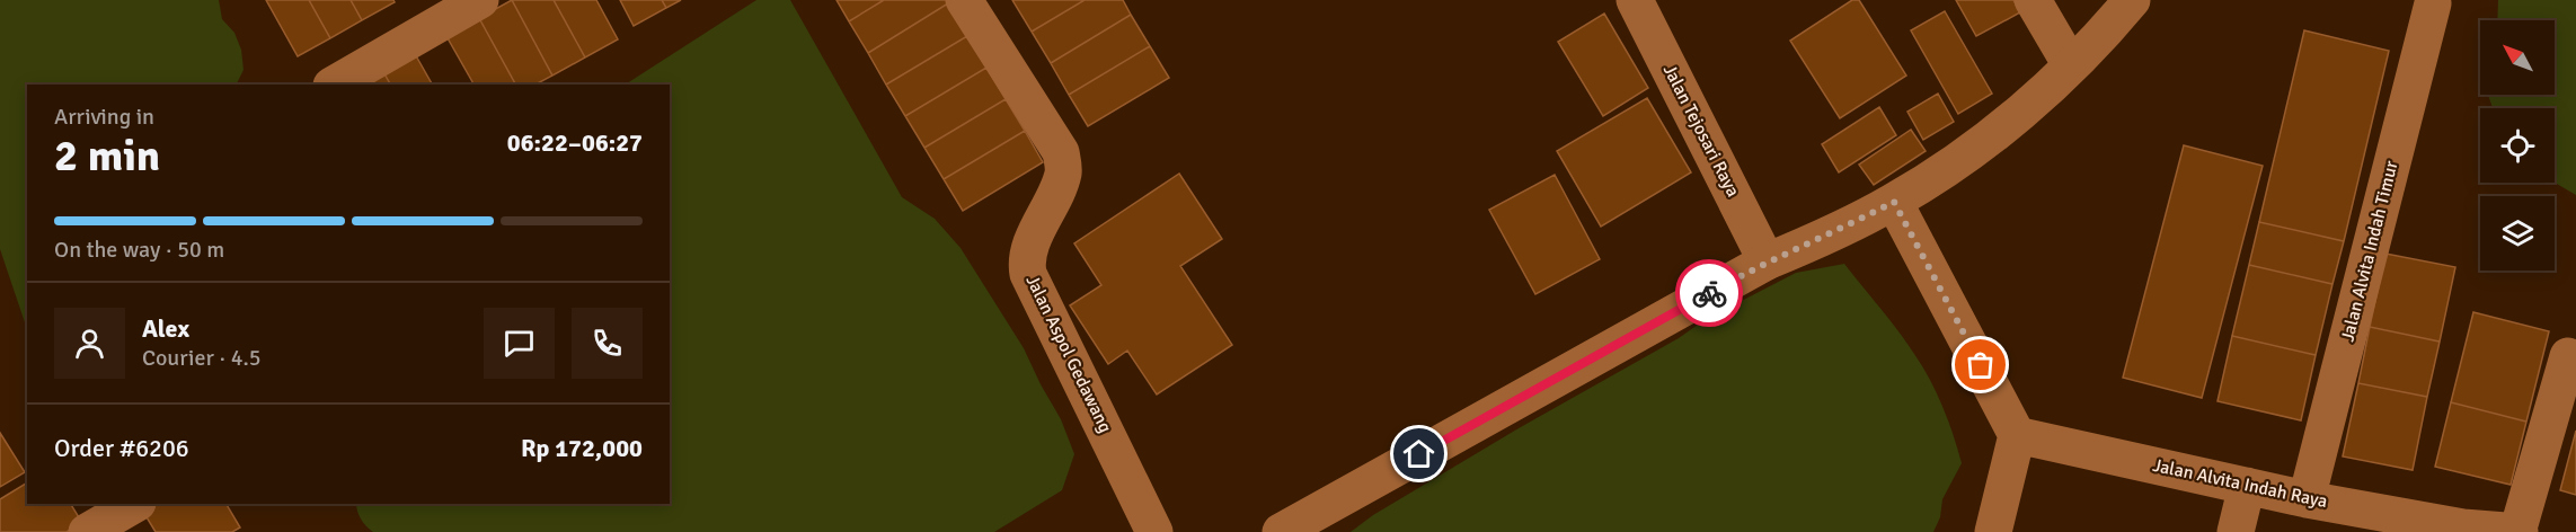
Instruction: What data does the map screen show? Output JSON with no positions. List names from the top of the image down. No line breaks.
{"streets":{"street":["Jalan Tejosari Raya","Jalan Alvita Indah Timur","Jalan Aspol Gedawang","Jalan Alvita Indah Raya"]},"crossings":[["Jalan Alvita Indah Timur","Jalan Alvita Indah Raya"]],"north":"top left","page":{"heading":["2 min","Arriving in","06:22–06:27"],"panel":["Alex","Courier · 4.5","Order #6206","Rp 172,000"],"bar":"On the way · 50 m"}}
